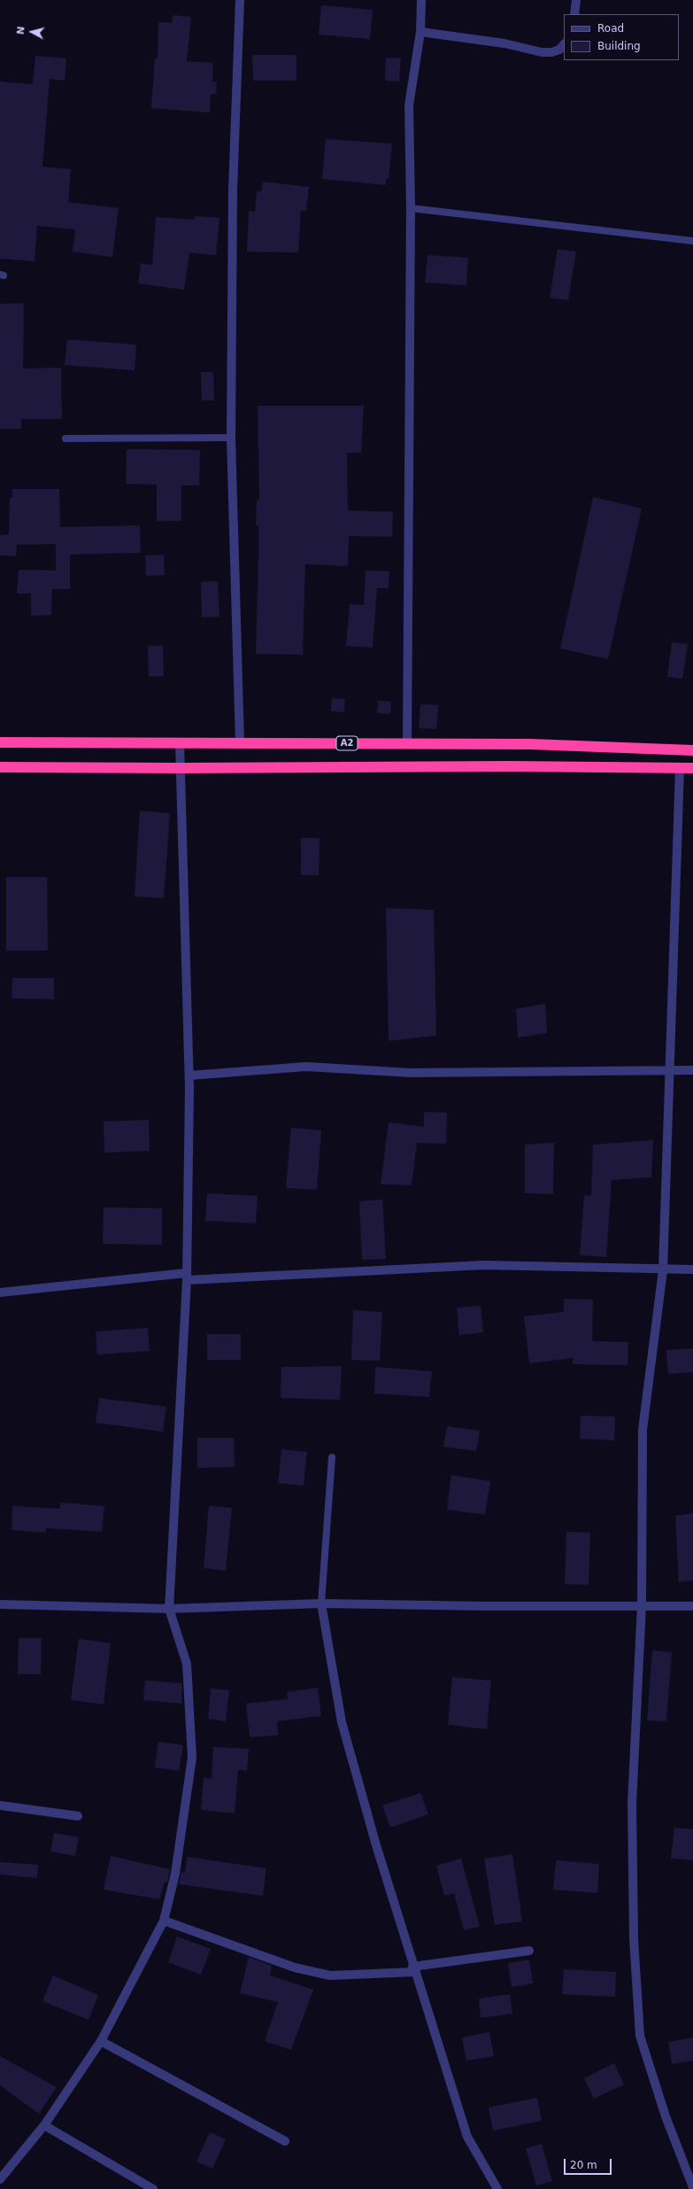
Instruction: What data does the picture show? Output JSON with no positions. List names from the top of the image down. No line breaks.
{"streets":{"highway":["A2"]},"legend":["Road","Building"],"scale_bar":"20 m","north":"left"}
